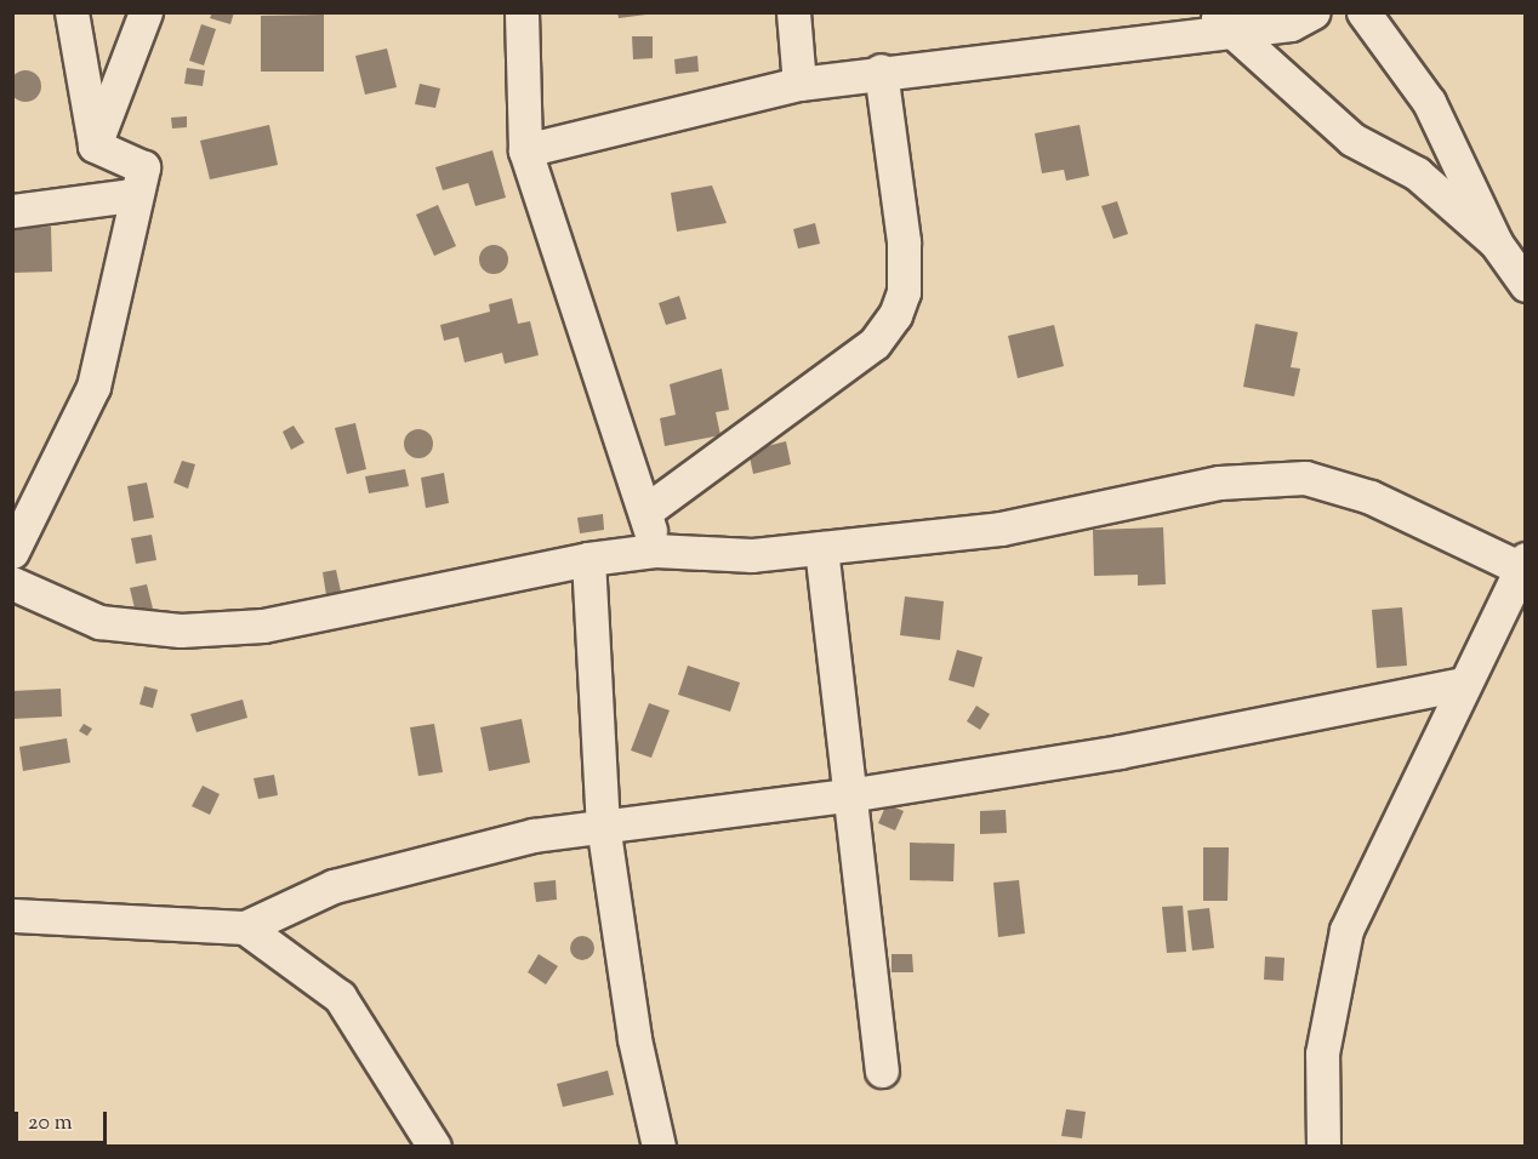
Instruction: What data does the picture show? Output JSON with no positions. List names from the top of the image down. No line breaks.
{"scale_bar":"20 m"}
